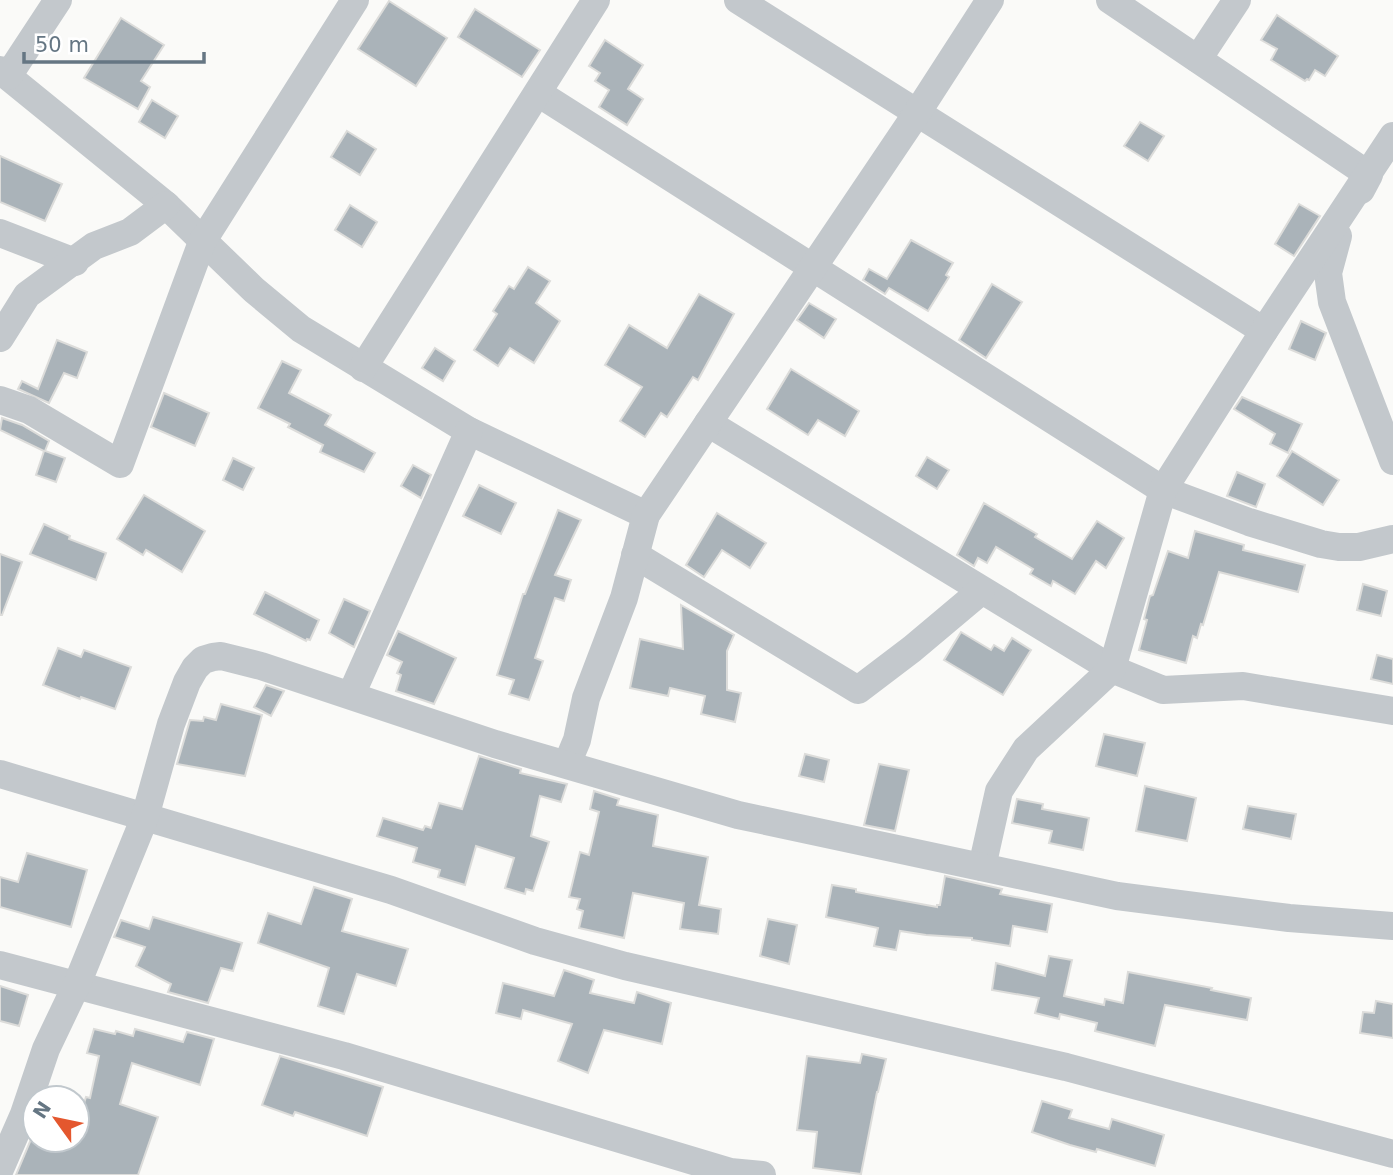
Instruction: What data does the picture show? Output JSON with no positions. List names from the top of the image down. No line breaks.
{"scale_bar":"50 m","north":"top left"}
